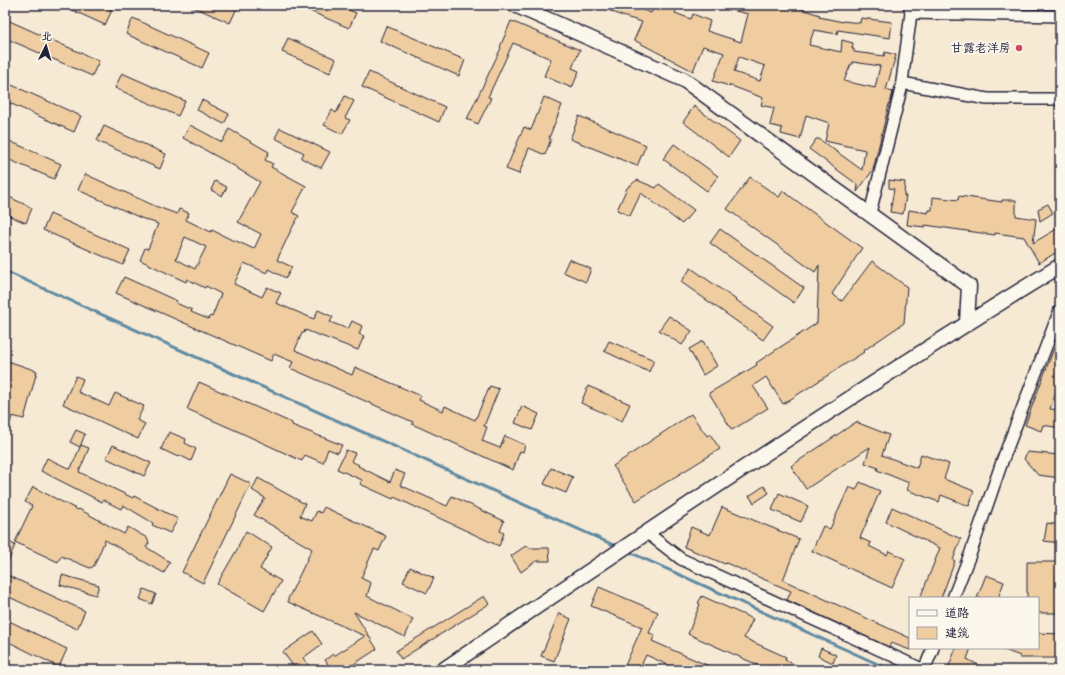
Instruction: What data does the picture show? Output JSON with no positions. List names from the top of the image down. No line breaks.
{"places":["甘露老洋房"],"legend":["道路","建筑"],"north":"top"}
